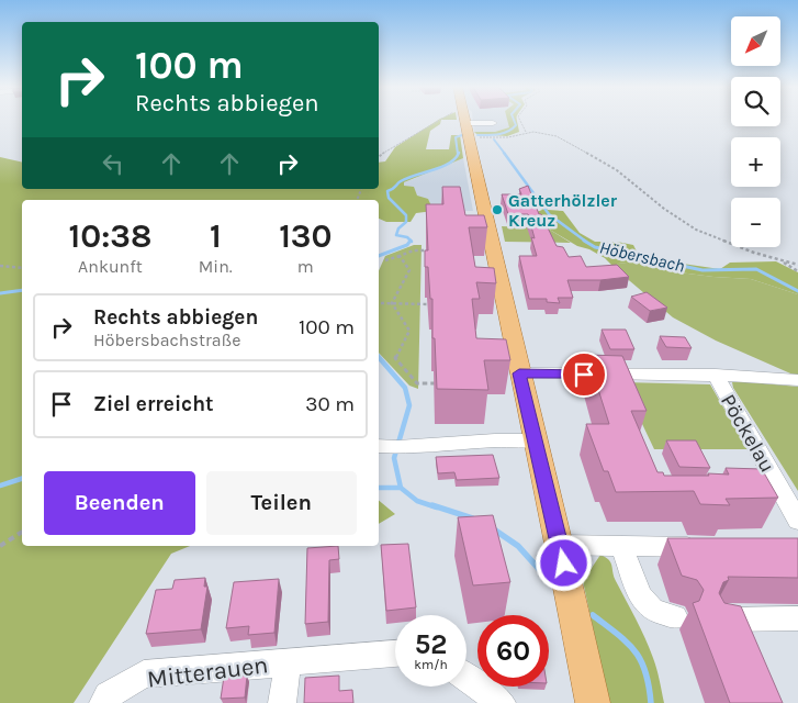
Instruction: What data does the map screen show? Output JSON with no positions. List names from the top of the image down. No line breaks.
{"streets":{"street":["Pöckelau","Mitterauen"]},"water":["Höbersbach"],"places":["Gatterhölzler Kreuz"],"north":"bottom left","page":{"map_buttons":["+","−"],"turn":["100 m","Rechts abbiegen"],"eta":["10:38","Ankunft","1","Min.","130","m"],"list":[{"name":"Rechts abbiegen","note":"Höbersbachstraße","value":"100 m"},{"name":"Ziel erreicht","value":"30 m"}],"buttons":["Beenden","Teilen"],"speed":"52 km/h","limit":"60"}}
